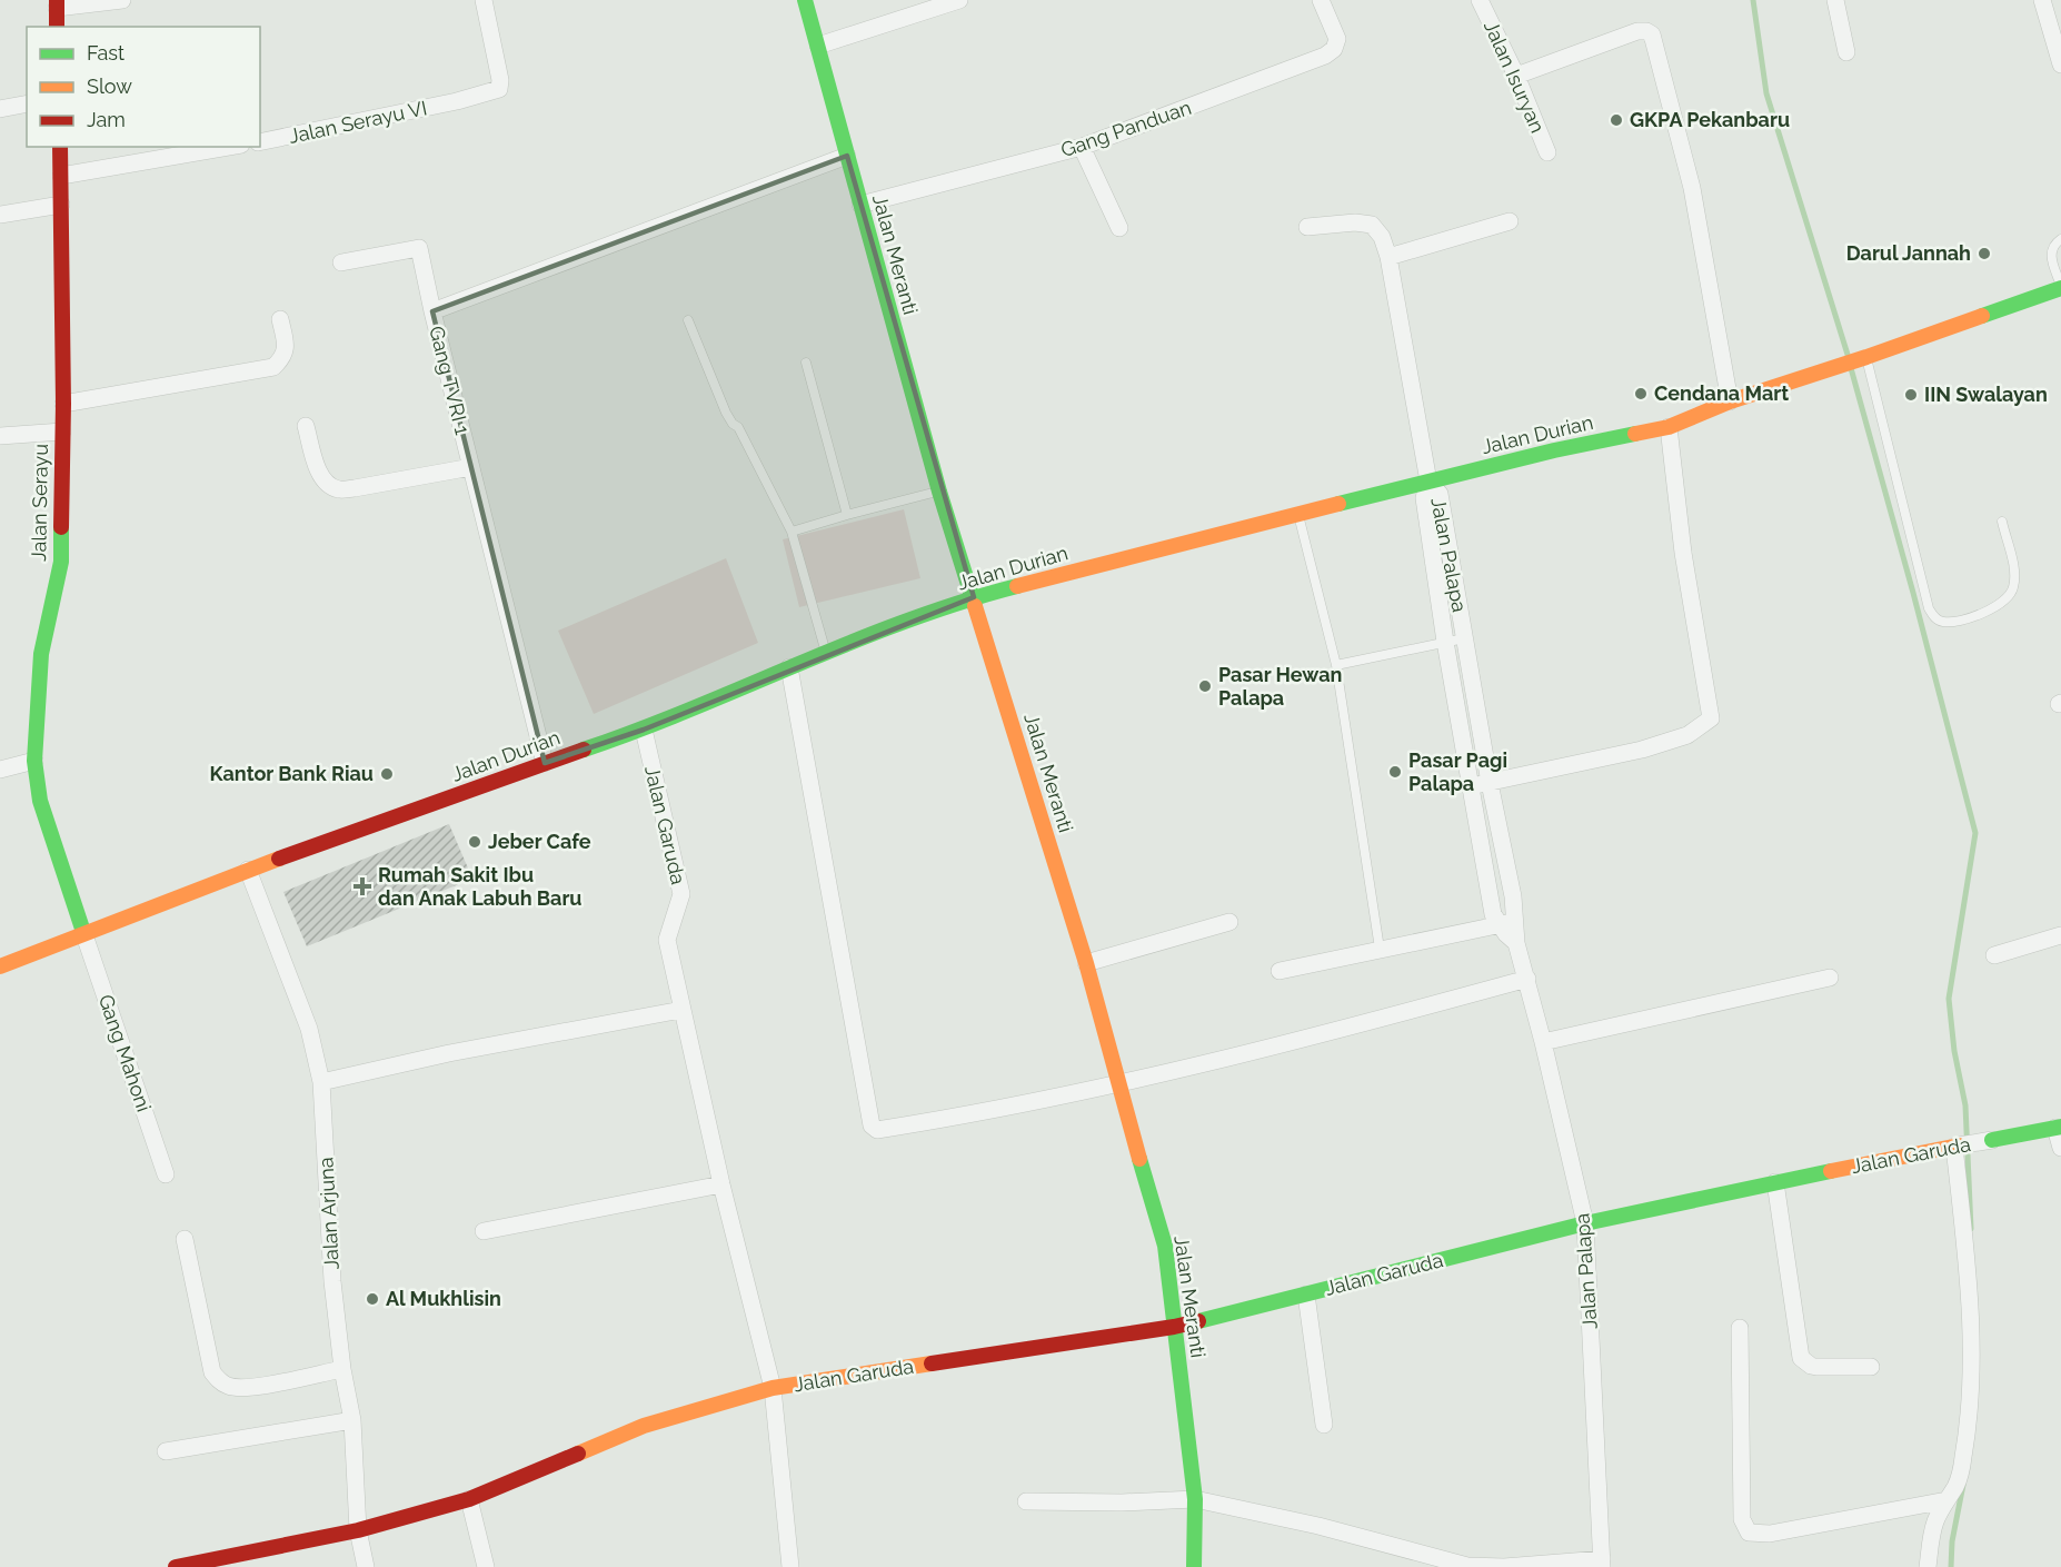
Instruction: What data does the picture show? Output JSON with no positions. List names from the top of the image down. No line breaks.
{"streets":{"street":["Jalan Isuryan","Jalan Serayu VI","Gang Panduan","Jalan Meranti","Gang TVRI 1","Jalan Durian","Jalan Serayu","Jalan Palapa","Jalan Garuda","Gang Mahoni","Jalan Arjuna"]},"crossings":[["Gang Panduan","Jalan Meranti"],["Jalan Meranti","Gang TVRI 1"],["Jalan Meranti","Jalan Durian"],["Jalan Meranti","Jalan Garuda"],["Gang TVRI 1","Jalan Durian"],["Jalan Durian","Jalan Serayu"],["Jalan Durian","Jalan Palapa"],["Jalan Durian","Jalan Garuda"],["Jalan Durian","Gang Mahoni"],["Jalan Durian","Jalan Arjuna"],["Jalan Serayu","Gang Mahoni"],["Jalan Palapa","Jalan Garuda"],["Jalan Garuda","Jalan Arjuna"]],"places":{"other":["GKPA Pekanbaru","Darul Jannah","Cendana Mart","IIN Swalayan","Pasar Hewan Palapa","Pasar Pagi Palapa","Kantor Bank Riau","Jeber Cafe","Al Mukhlisin"],"health":["Rumah Sakit Ibu dan Anak Labuh Baru"]},"legend":["Fast","Slow","Jam"]}
